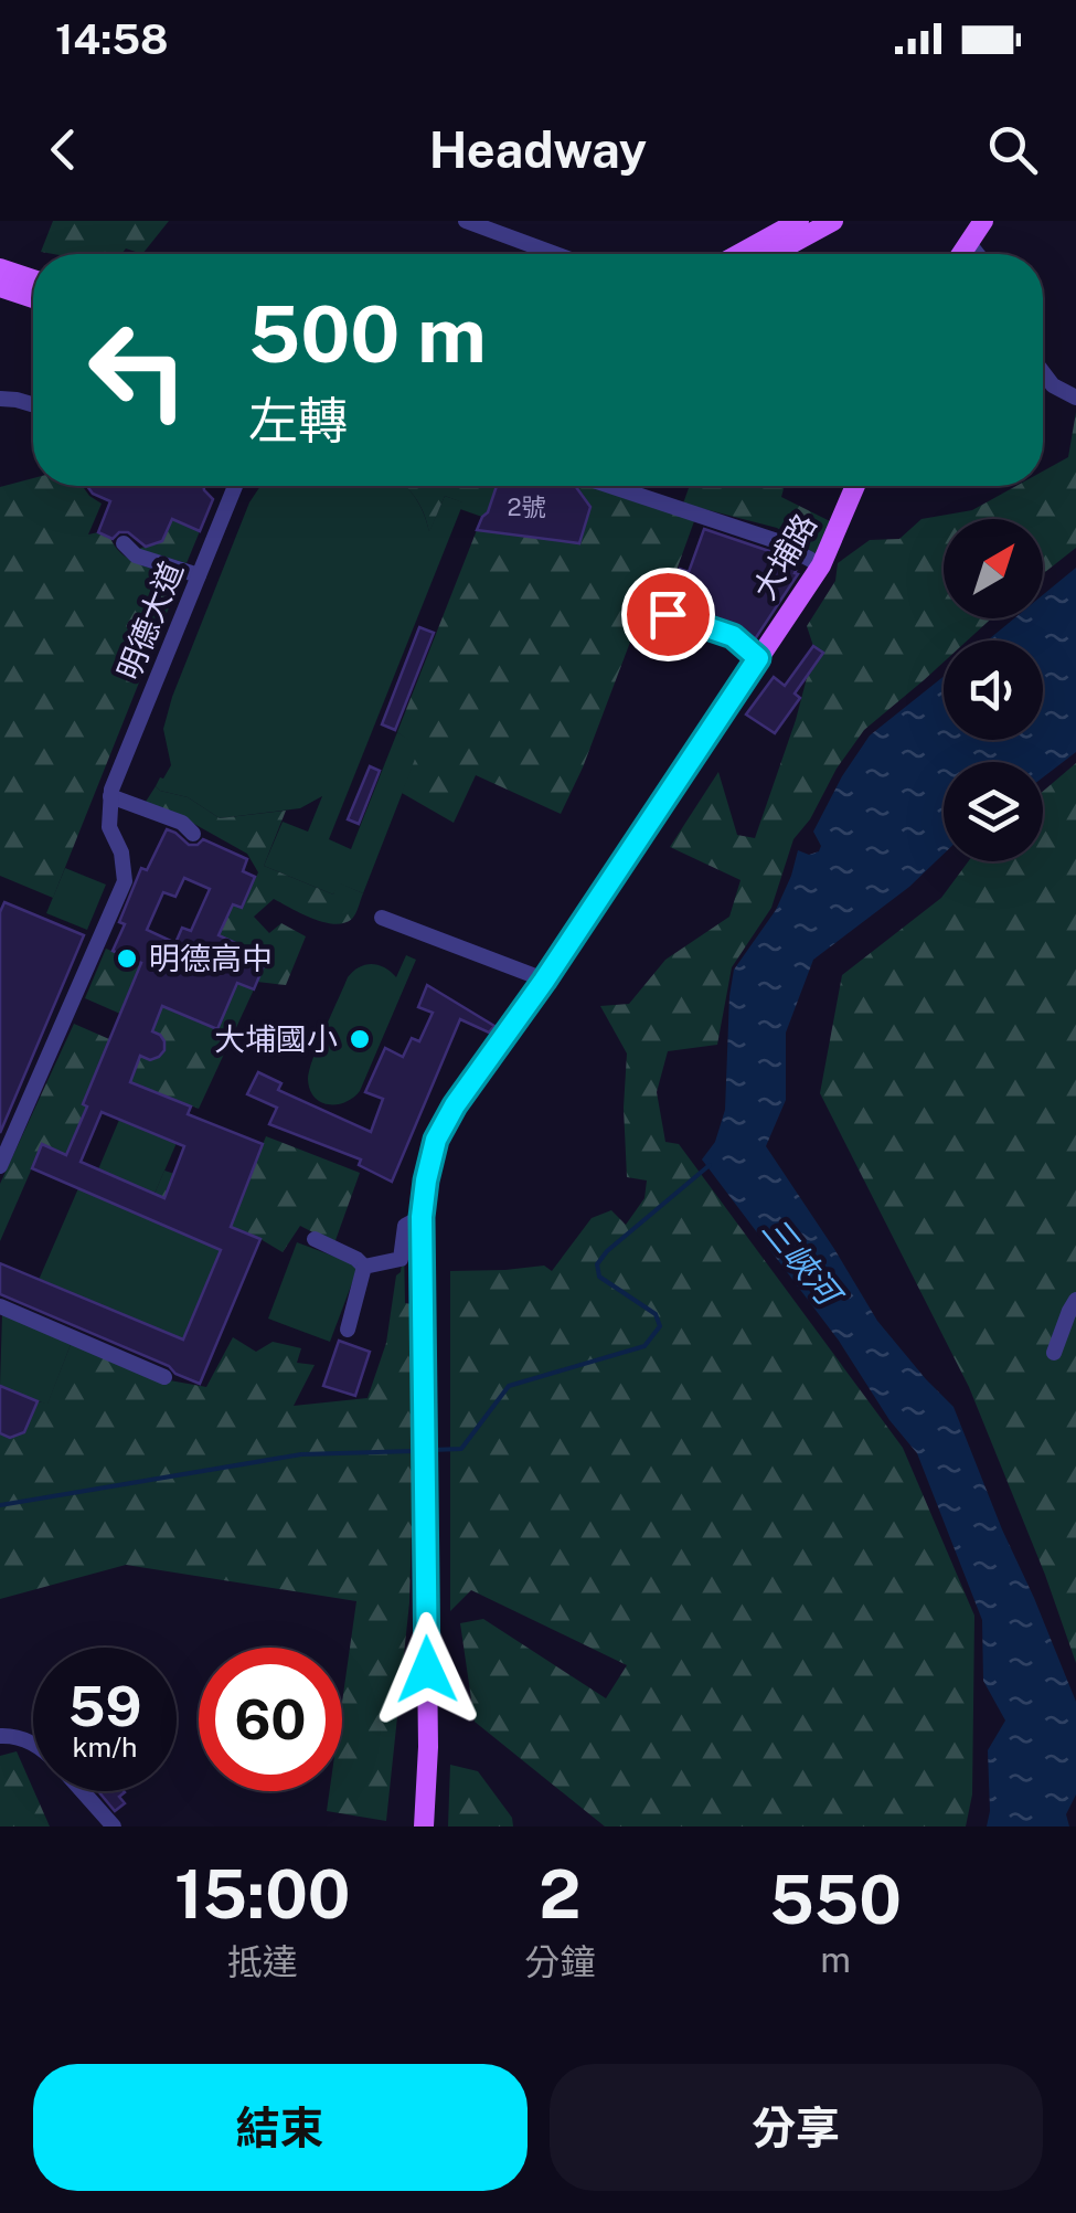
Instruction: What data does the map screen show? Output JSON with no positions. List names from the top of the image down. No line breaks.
{"streets":{"main road":["大埔路"],"street":["明德大道"]},"water":["三峽河"],"places":["明德高中","大埔國小"],"house_numbers":["2號"],"north":"top right","page":{"status":"14:58","header":"Headway","turn":["500 m","左轉"],"speed":"59 km/h","limit":"60","eta":["15:00","抵達","2","分鐘","550","m"],"buttons":["結束","分享"]}}
